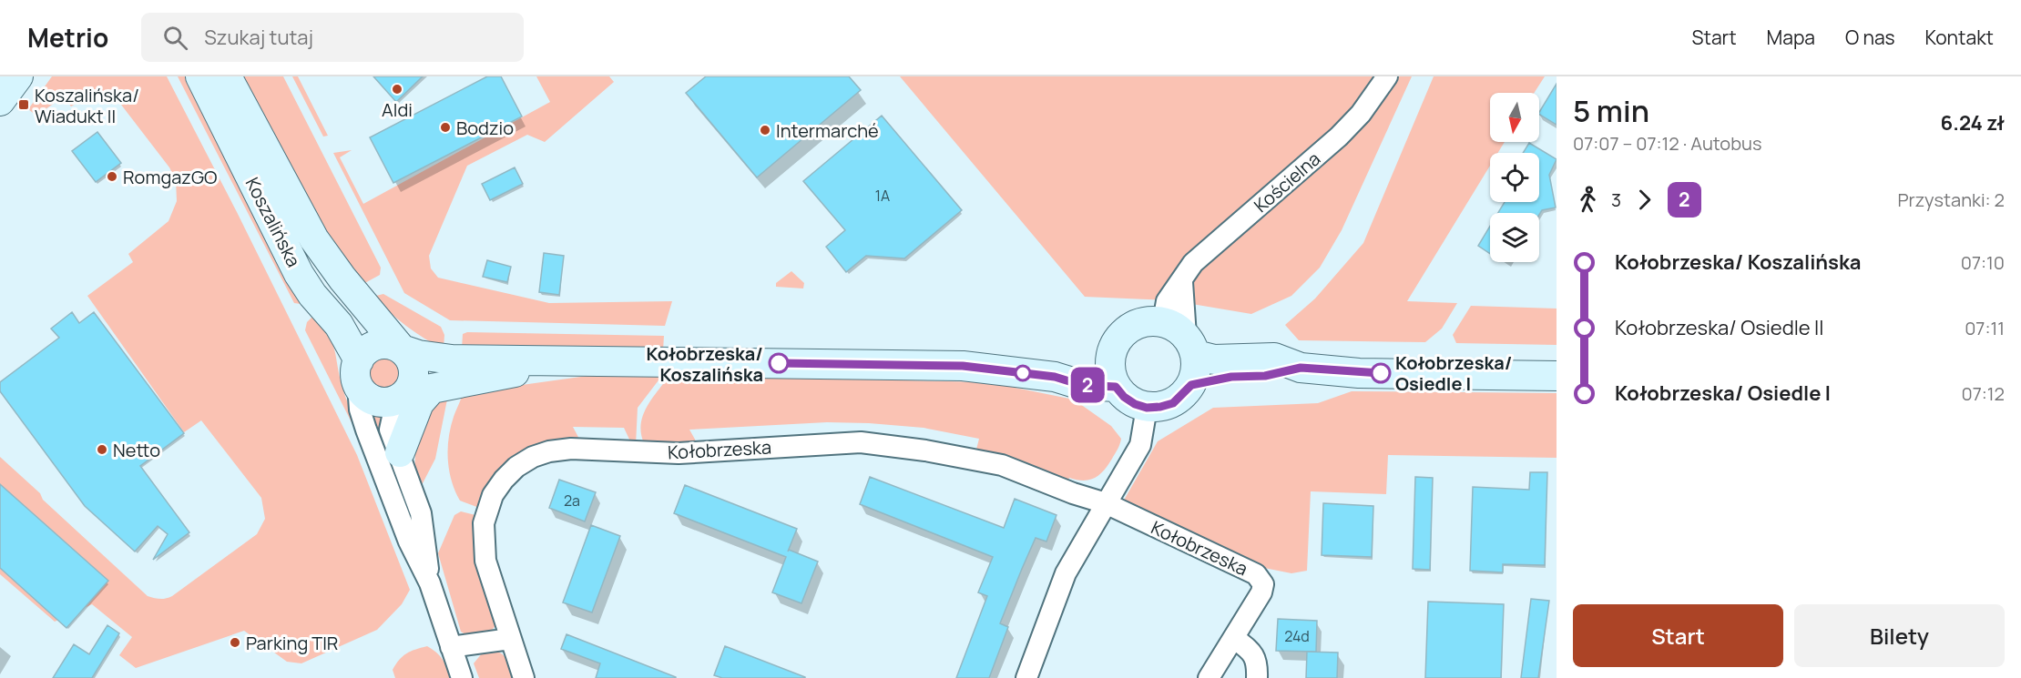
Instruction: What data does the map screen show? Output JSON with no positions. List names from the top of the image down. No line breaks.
{"streets":{"main road":["Koszalińska"],"street":["Kościelna","Kołobrzeska"]},"places":{"other":["Aldi","Bodzio","Intermarché","RomgazGO","Kołobrzeska/ Koszalińska","Kołobrzeska/ Osiedle I","Netto","Parking TIR"],"transit":["Koszalińska/ Wiadukt II"]},"lines":["bus line 2"],"house_numbers":["1A","2a","24d"],"north":"bottom","page":{"header":"Metrio","search":"Szukaj tutaj","nav":["Start","Mapa","O nas","Kontakt"],"on_map":"2","heading":["5 min","07:07 – 07:12 · Autobus","6.24 zł"],"legs":["3","2","Przystanki: 2"],"list":[{"name":"Kołobrzeska/ Koszalińska","value":"07:10"},{"name":"Kołobrzeska/ Osiedle II","value":"07:11"},{"name":"Kołobrzeska/ Osiedle I","value":"07:12"}],"buttons":["Start","Bilety"]}}
